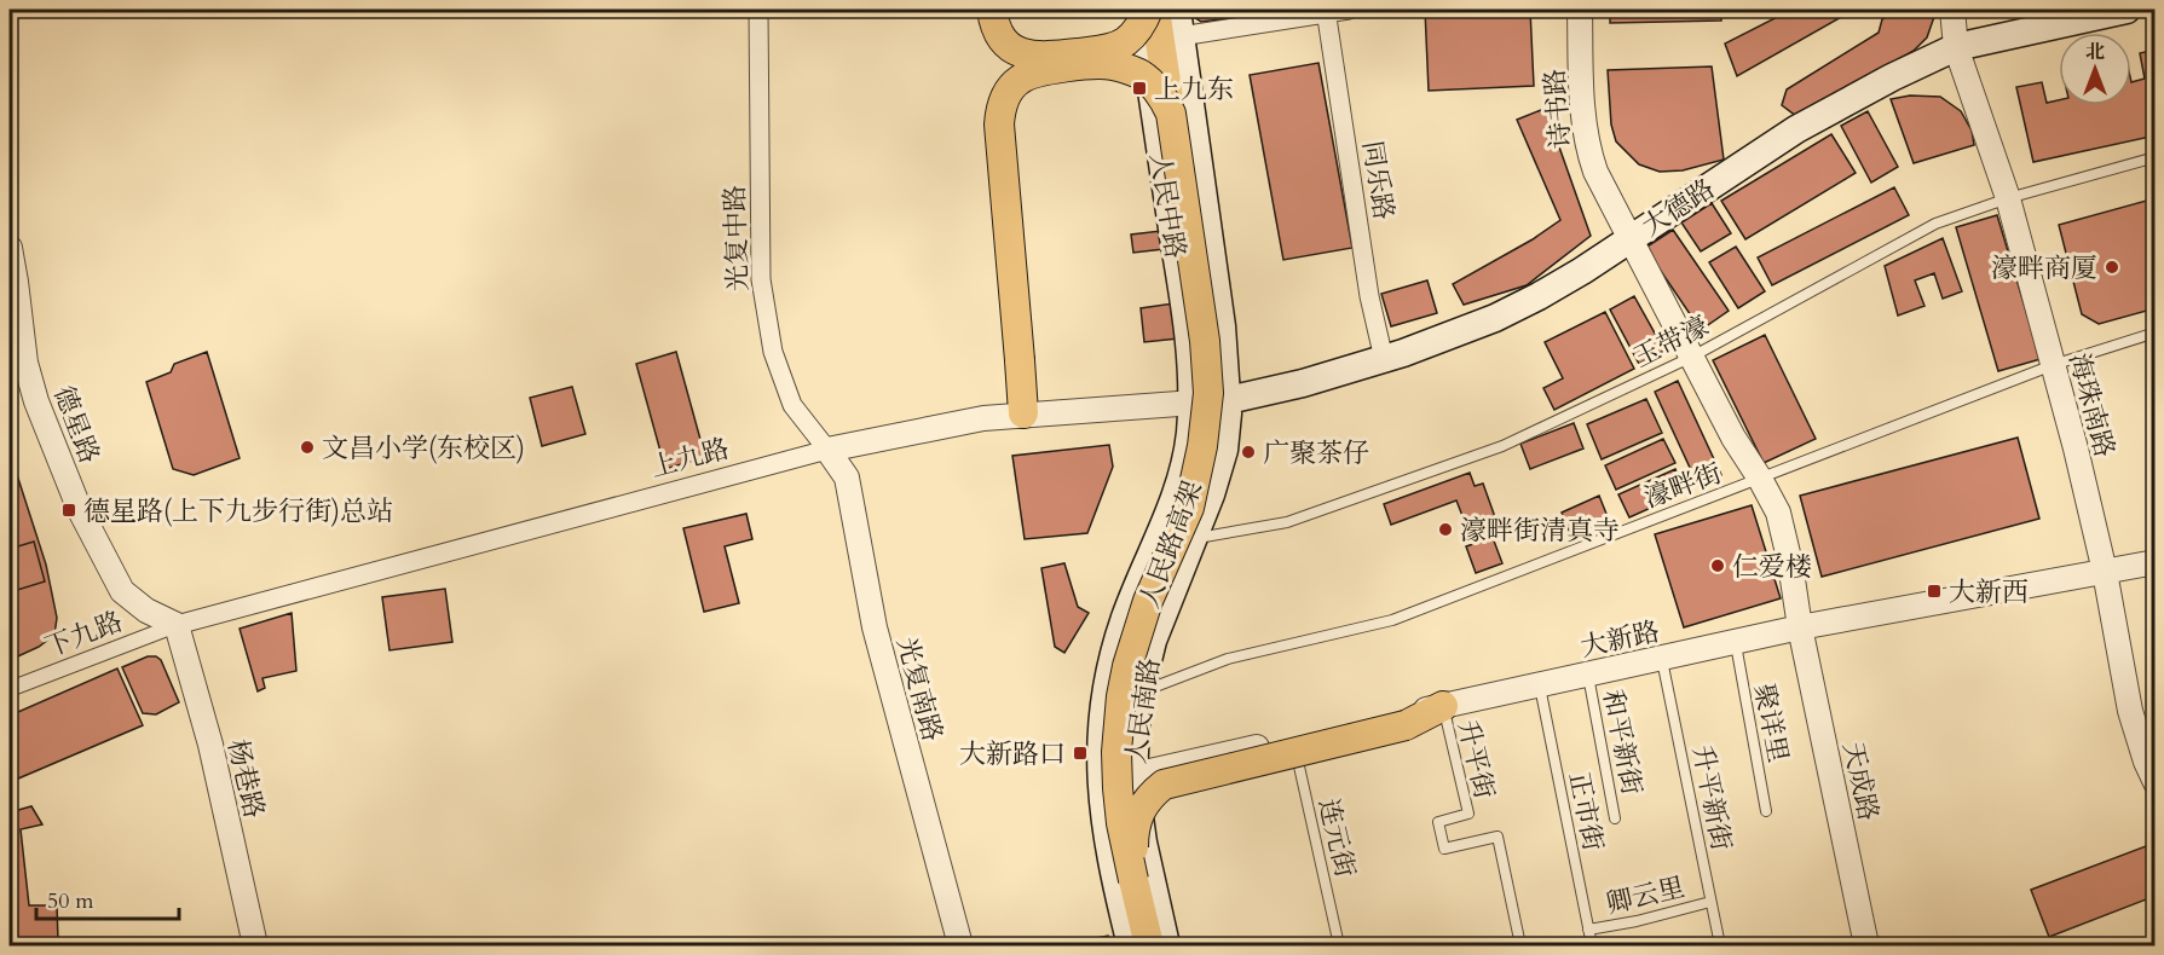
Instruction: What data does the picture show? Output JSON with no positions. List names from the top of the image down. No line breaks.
{"streets":{"main road":["人民中路","大德路","人民路高架","人民南路"],"street":["诗书路","同乐路","光复中路","海珠南路","德星路","上九路","下九路","大新路","光复南路","杨巷路","天成路"],"lane":["玉带濠","濠畔街","聚详里","和平新街","升平街","升平新街","正市街","连元街","卿云里"]},"crossings":[["诗书路","大德路"],["诗书路","玉带濠"],["诗书路","濠畔街"],["诗书路","天成路"],["同乐路","大德路"],["人民中路","大德路"],["人民中路","上九路"],["人民中路","人民南路"],["大德路","海珠南路"],["大德路","上九路"],["大德路","人民南路"],["光复中路","上九路"],["光复中路","光复南路"],["玉带濠","海珠南路"],["玉带濠","人民南路"],["海珠南路","濠畔街"],["海珠南路","大新路"],["德星路","上九路"],["德星路","下九路"],["德星路","杨巷路"],["上九路","下九路"],["上九路","光复南路"],["上九路","人民南路"],["上九路","杨巷路"],["濠畔街","人民南路"],["濠畔街","天成路"],["下九路","杨巷路"],["大新路","人民南路"],["大新路","聚详里"],["大新路","和平新街"],["大新路","升平街"],["大新路","天成路"],["大新路","升平新街"],["大新路","正市街"],["大新路","连元街"],["升平新街","卿云里"],["正市街","卿云里"]],"places":{"transit":["上九东","德星路(上下九步行街)总站","大新西","大新路口"],"other":["濠畔商厦","文昌小学(东校区)","广聚茶仔","濠畔街清真寺","仁爱楼"]},"scale_bar":"50 m","north":"top"}
